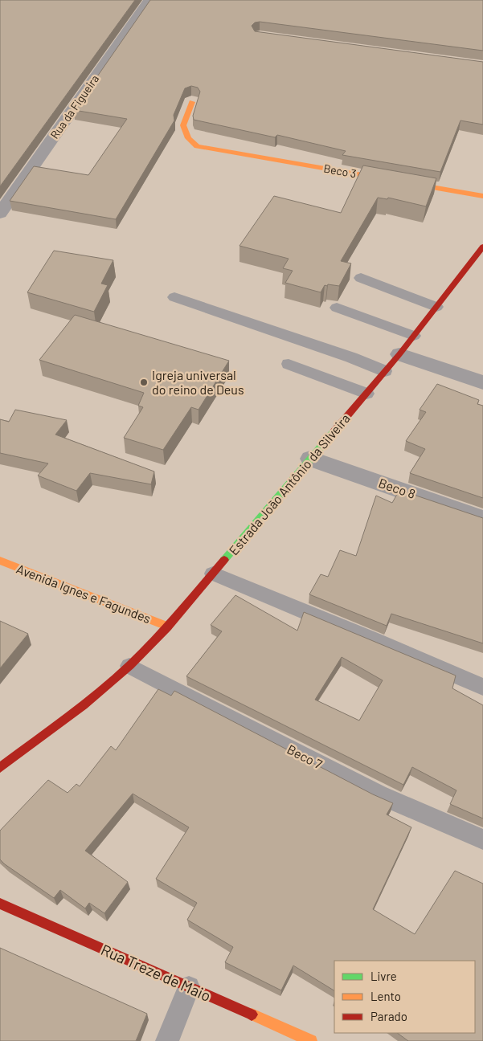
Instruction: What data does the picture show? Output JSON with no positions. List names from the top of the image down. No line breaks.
{"streets":{"street":["Rua da Figueira","Beco 3","Estrada João Antônio da Silveira","Beco 8","Avenida Ignes e Fagundes","Rua Treze de Maio"],"lane":["Beco 7"]},"crossings":[["Estrada João Antônio da Silveira","Beco 8"],["Estrada João Antônio da Silveira","Avenida Ignes e Fagundes"],["Estrada João Antônio da Silveira","Beco 7"]],"places":["Igreja universal do reino de Deus"],"legend":["Livre","Lento","Parado"]}
